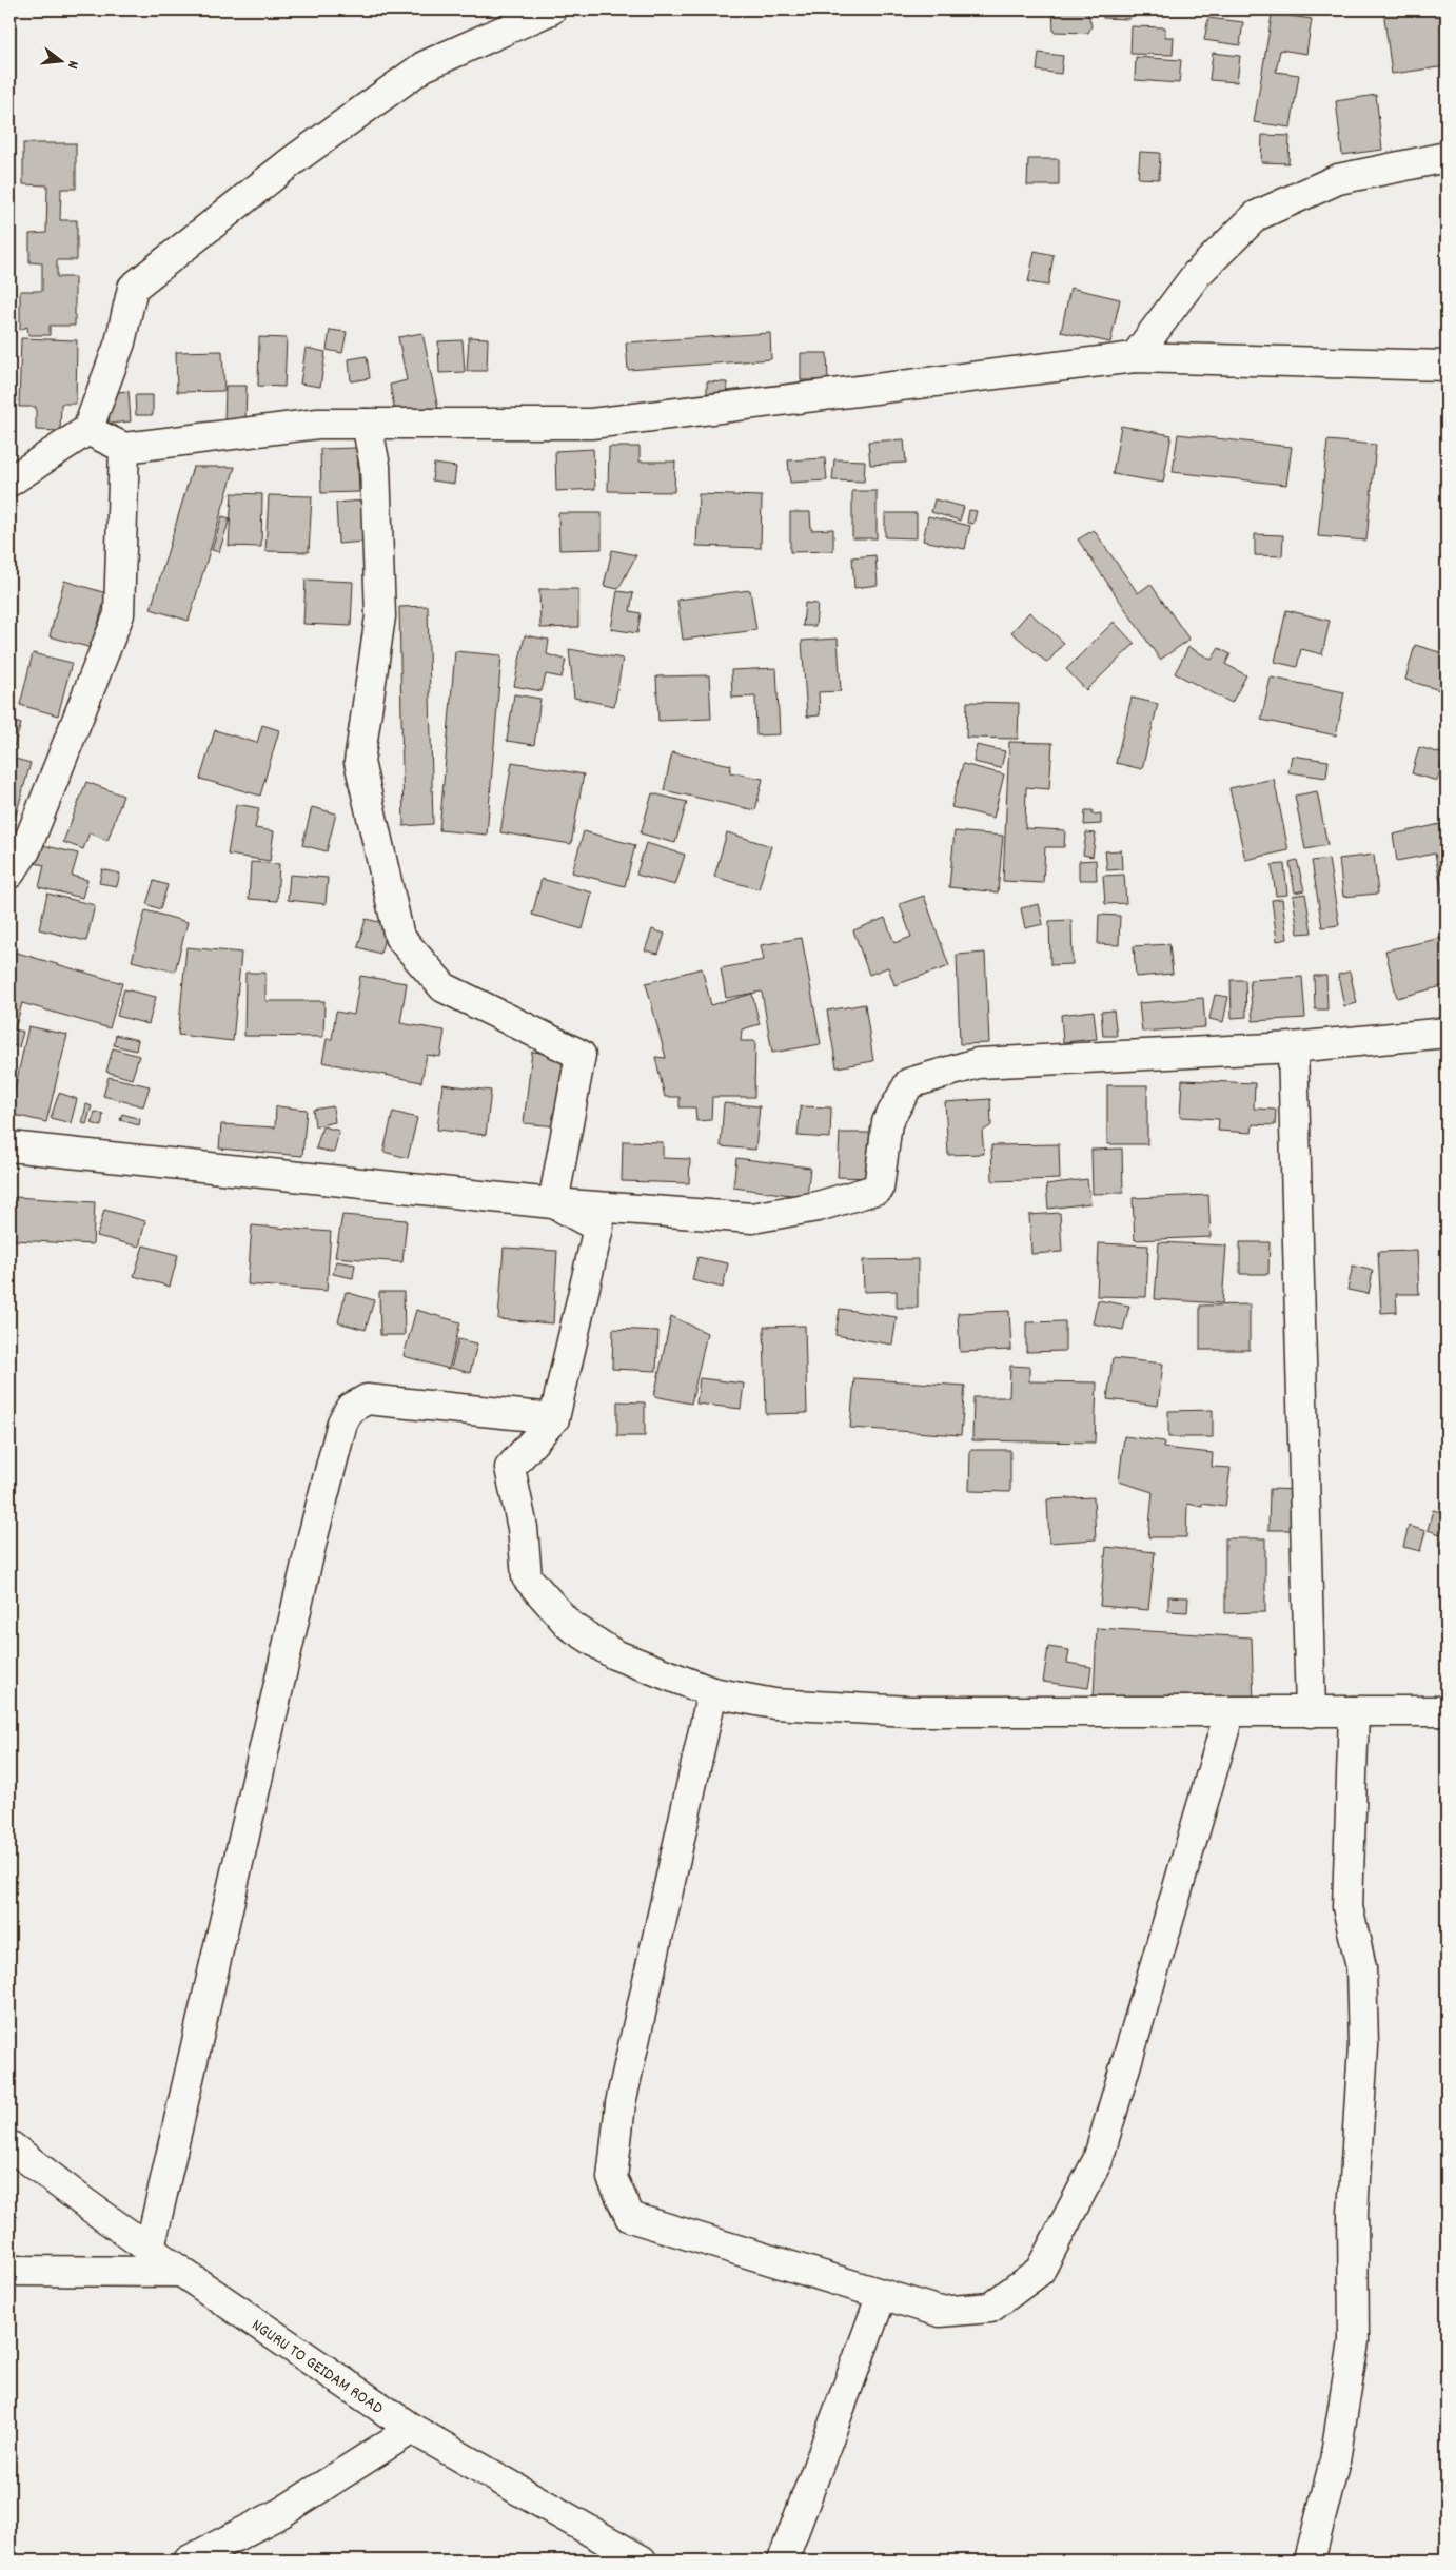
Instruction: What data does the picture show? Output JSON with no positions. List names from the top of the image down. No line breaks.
{"streets":{"street":["NGURU TO GEIDAM ROAD"]},"north":"right"}
